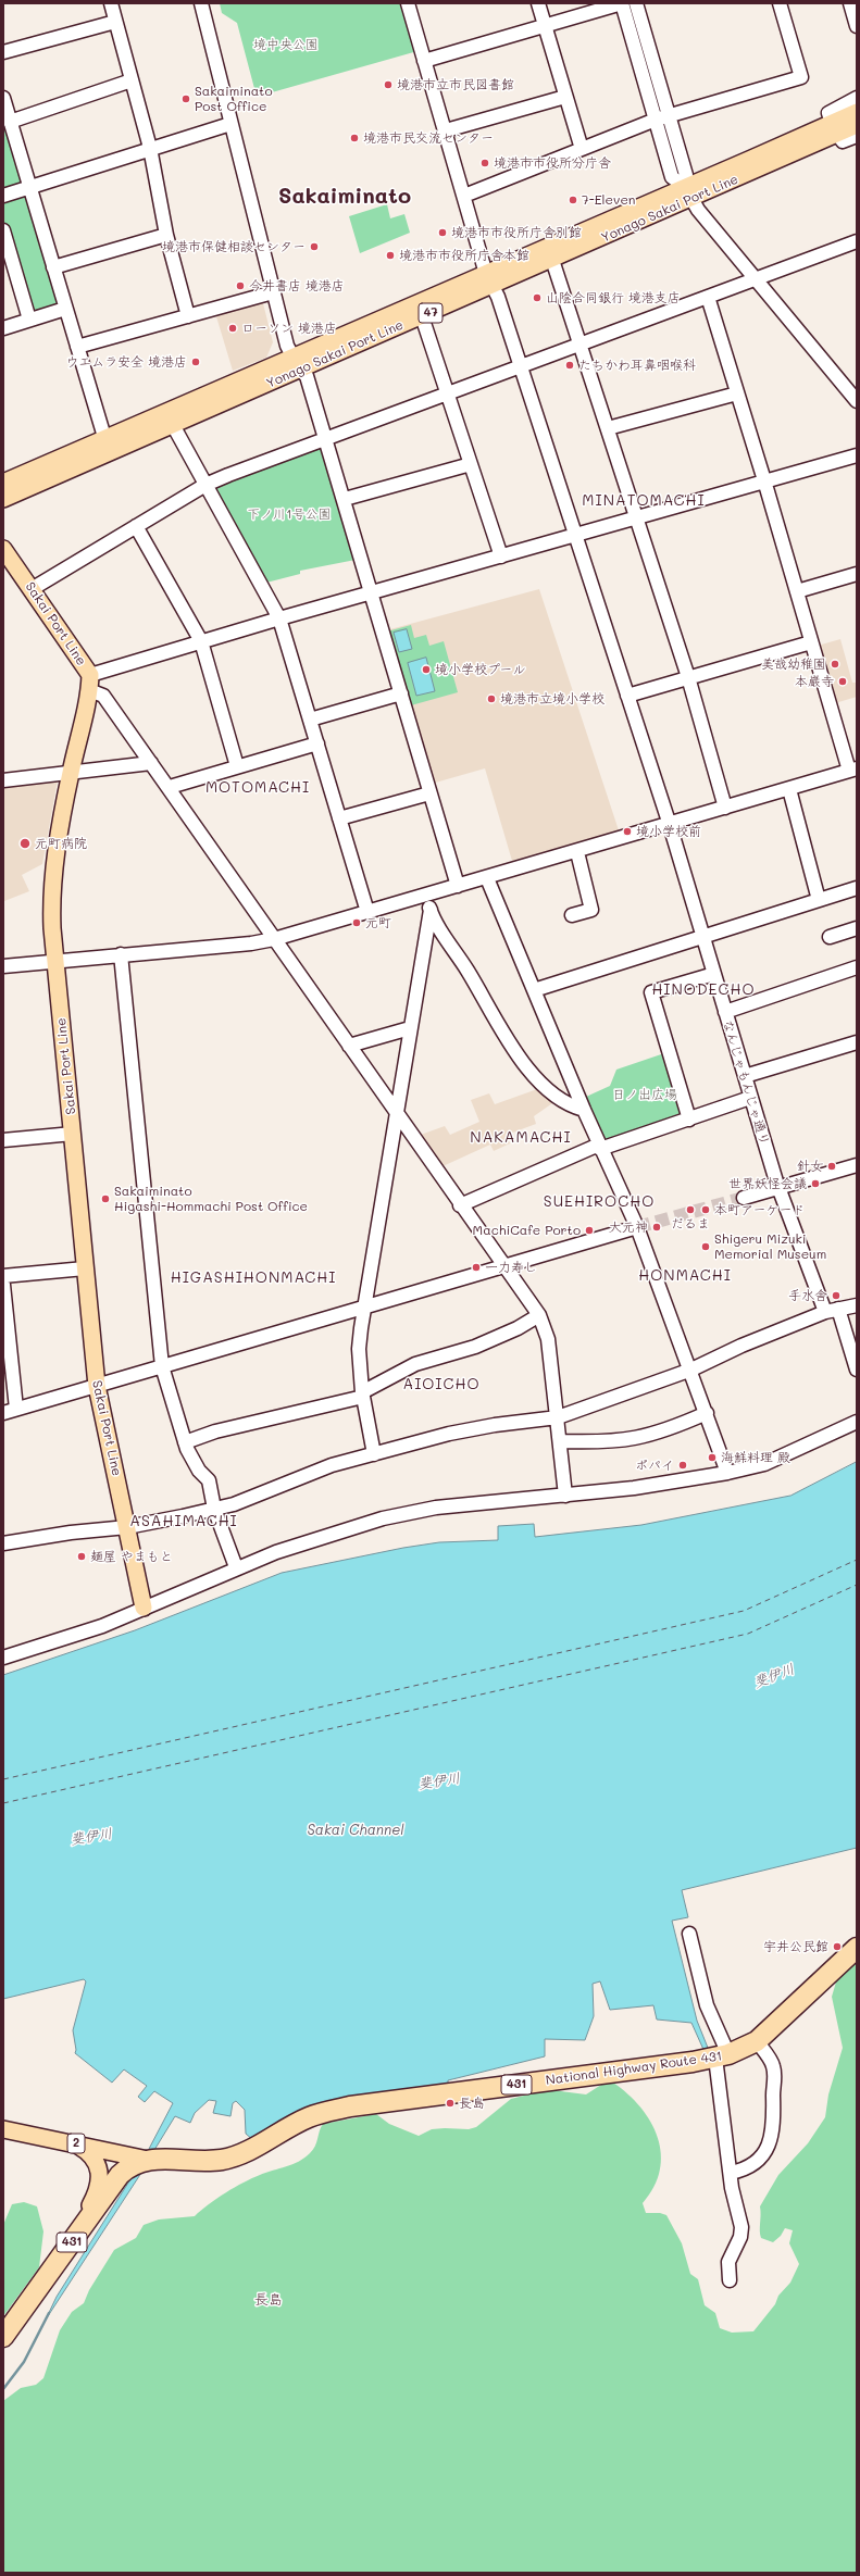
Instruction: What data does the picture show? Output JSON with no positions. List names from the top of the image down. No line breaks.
{"streets":{"highway":["National Highway Route 431","431"],"main road":["Yonago Sakai Port Line","47","Sakai Port Line","2"],"street":["なんじゃもんじゃ通り"]},"crossings":[["Yonago Sakai Port Line","なんじゃもんじゃ通り"],["National Highway Route 431","2"]],"districts":["Sakaiminato","MINATOMACHI","MOTOMACHI","HINODECHO","NAKAMACHI","SUEHIROCHO","HONMACHI","HIGASHIHONMACHI","AIOICHO","ASAHIMACHI","長島"],"water":["斐伊川","Sakai Channel"],"parks":["境中央公園","下ノ川1号公園","日ノ出広場"],"places":["境港市立市民図書館","Sakaiminato Post Office","境港市民交流センター","境港市市役所分庁舎","7-Eleven","境港市市役所庁舎別館","境港市保健相談センター","境港市市役所庁舎本館","今井書店 境港店","山陰合同銀行 境港支店","ローソン 境港店","ウエムラ安全 境港店","たちかわ耳鼻咽喉科","美哉幼稚園","境小学校プール","本巌寺","境港市立境小学校","境小学校前","元町病院","元町","針女","世界妖怪会議","Sakaiminato Higashi-Hommachi Post Office","だるま","本町アーケード","大元神","MachiCafe Porto","Shigeru Mizuki Memorial Museum","一力寿し","手水舎","海鮮料理 殿","ポパイ","麺屋 やまもと","宇井公民館","長島"]}
